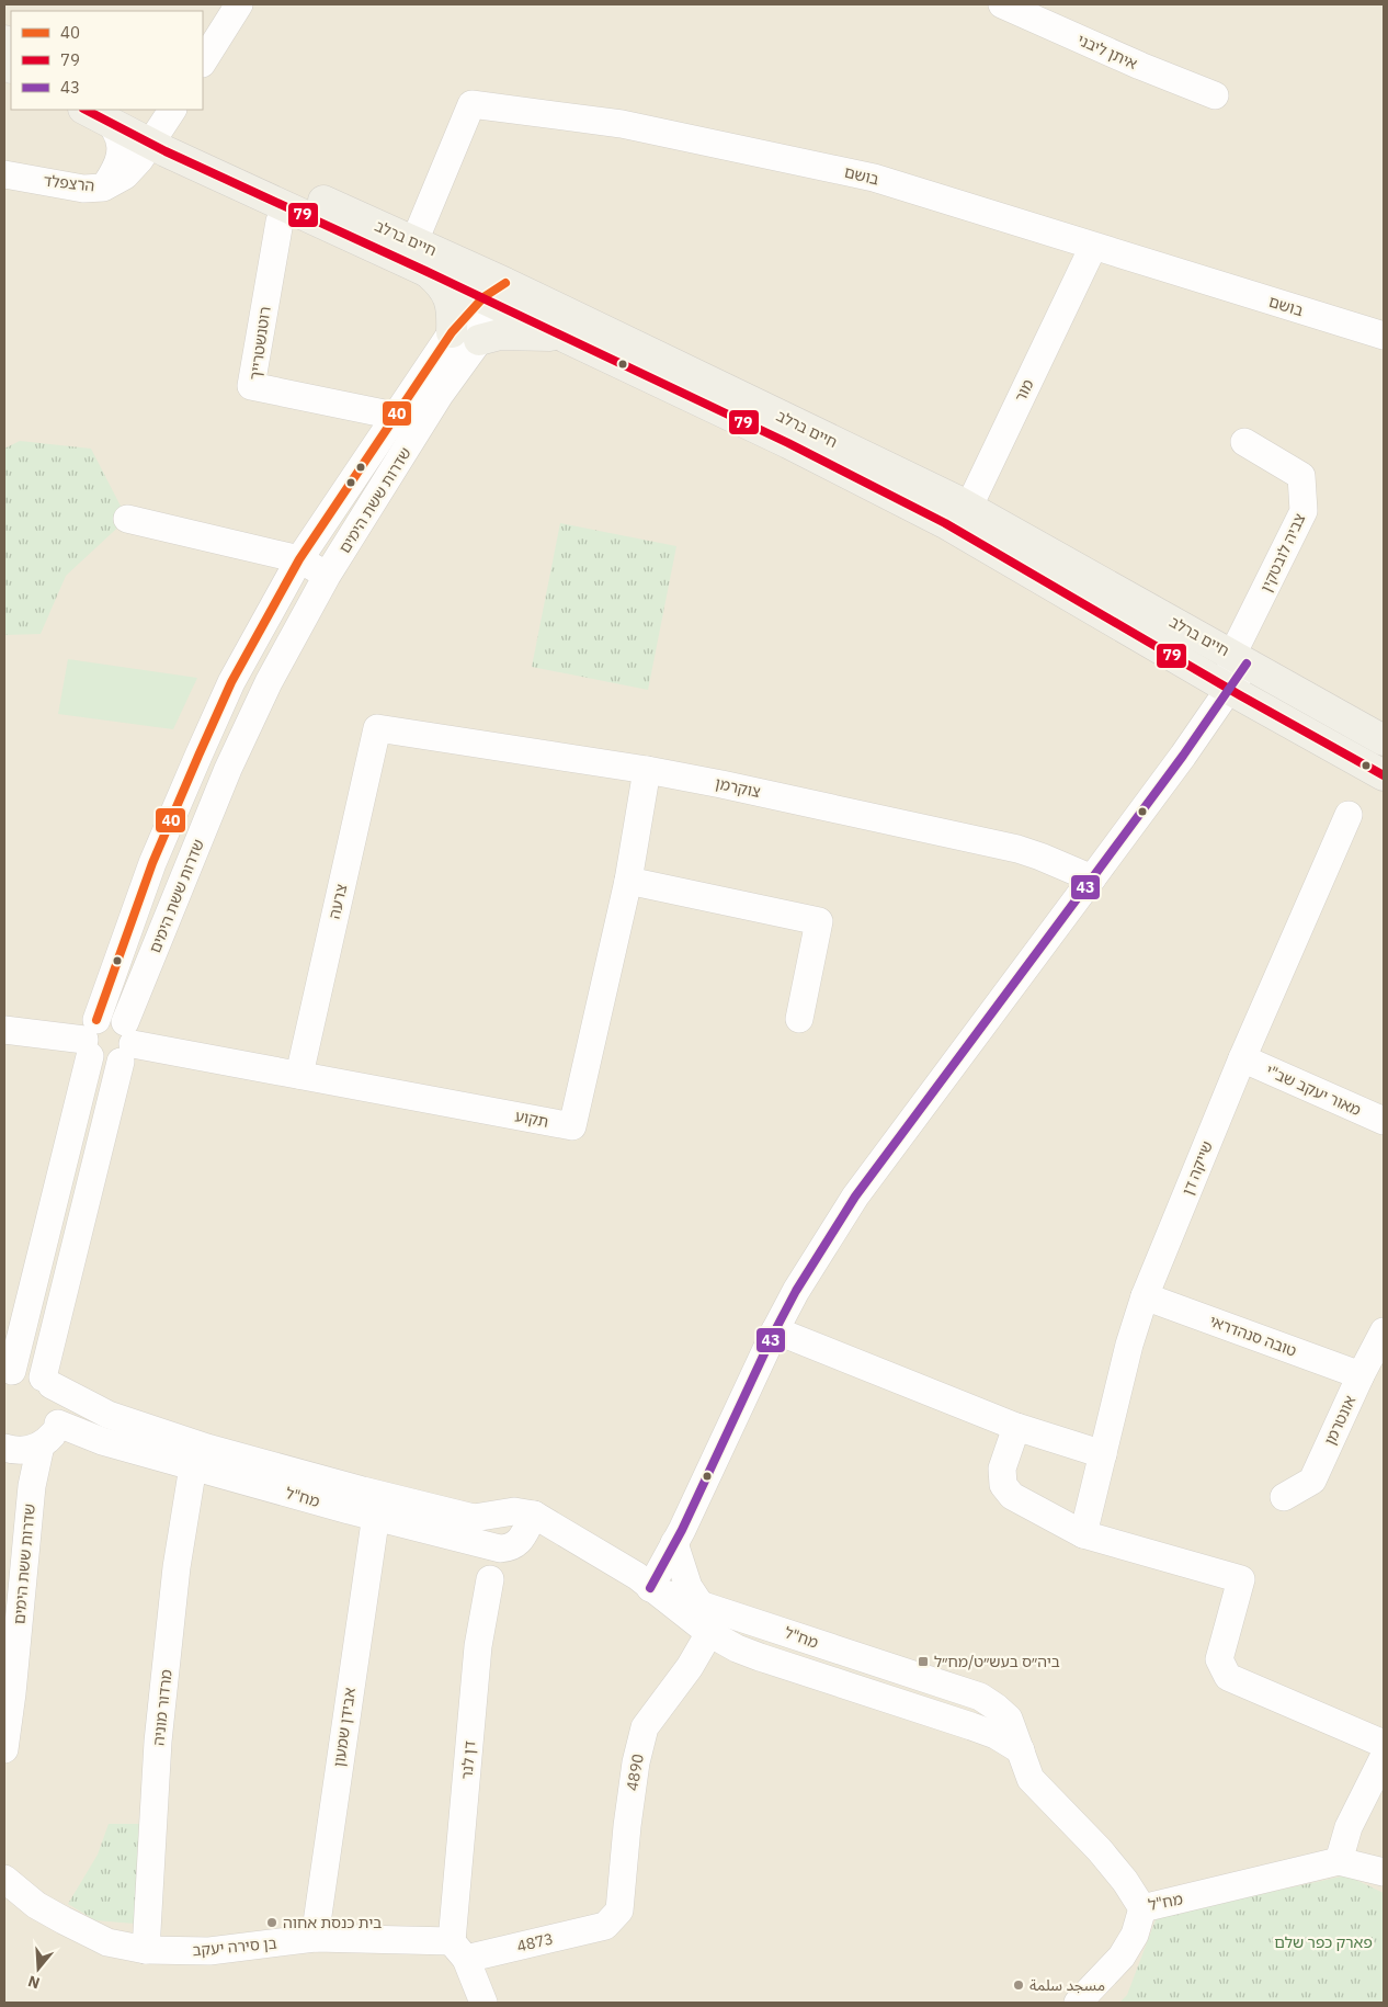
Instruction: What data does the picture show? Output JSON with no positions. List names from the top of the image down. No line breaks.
{"streets":{"main road":["חיים ברלב"],"street":["איתן ליבני","בושם","הרצפלד","רוטנשטרייך","מור","שדרות ששת הימים","צביה לובטקין","צוקרמן","צרעה","מאור יעקב שב\"י","תקוע","שייקה דן","טובה סנהדראי","אונטרמן","מח\"ל","מרדור מוניה","אבידן שמעון","דן לנר","4890","4873","בן סירה יעקב"]},"crossings":[["בושם","חיים ברלב"],["בושם","מור"],["הרצפלד","חיים ברלב"],["חיים ברלב","מור"],["חיים ברלב","שדרות ששת הימים"],["חיים ברלב","צביה לובטקין"],["רוטנשטרייך","שדרות ששת הימים"],["שדרות ששת הימים","תקוע"],["שדרות ששת הימים","מח\"ל"],["צביה לובטקין","צוקרמן"],["צביה לובטקין","מח\"ל"],["צוקרמן","צרעה"],["צוקרמן","תקוע"],["צרעה","תקוע"],["מאור יעקב שב\"י","שייקה דן"],["שייקה דן","טובה סנהדראי"],["טובה סנהדראי","אונטרמן"],["מח\"ל","מרדור מוניה"],["מח\"ל","אבידן שמעון"],["מח\"ל","4890"],["מרדור מוניה","בן סירה יעקב"],["אבידן שמעון","בן סירה יעקב"],["דן לנר","4873"],["דן לנר","בן סירה יעקב"],["4890","4873"],["4873","בן סירה יעקב"]],"parks":["פארק כפר שלם"],"places":{"transit":["ביה״ס בעש״ט/מח״ל"],"other":["בית כנסת אחוה","مسجد سلمة"]},"lines":["transit line 79","transit line 40","transit line 43"],"legend":["40","79","43"],"north":"bottom"}
